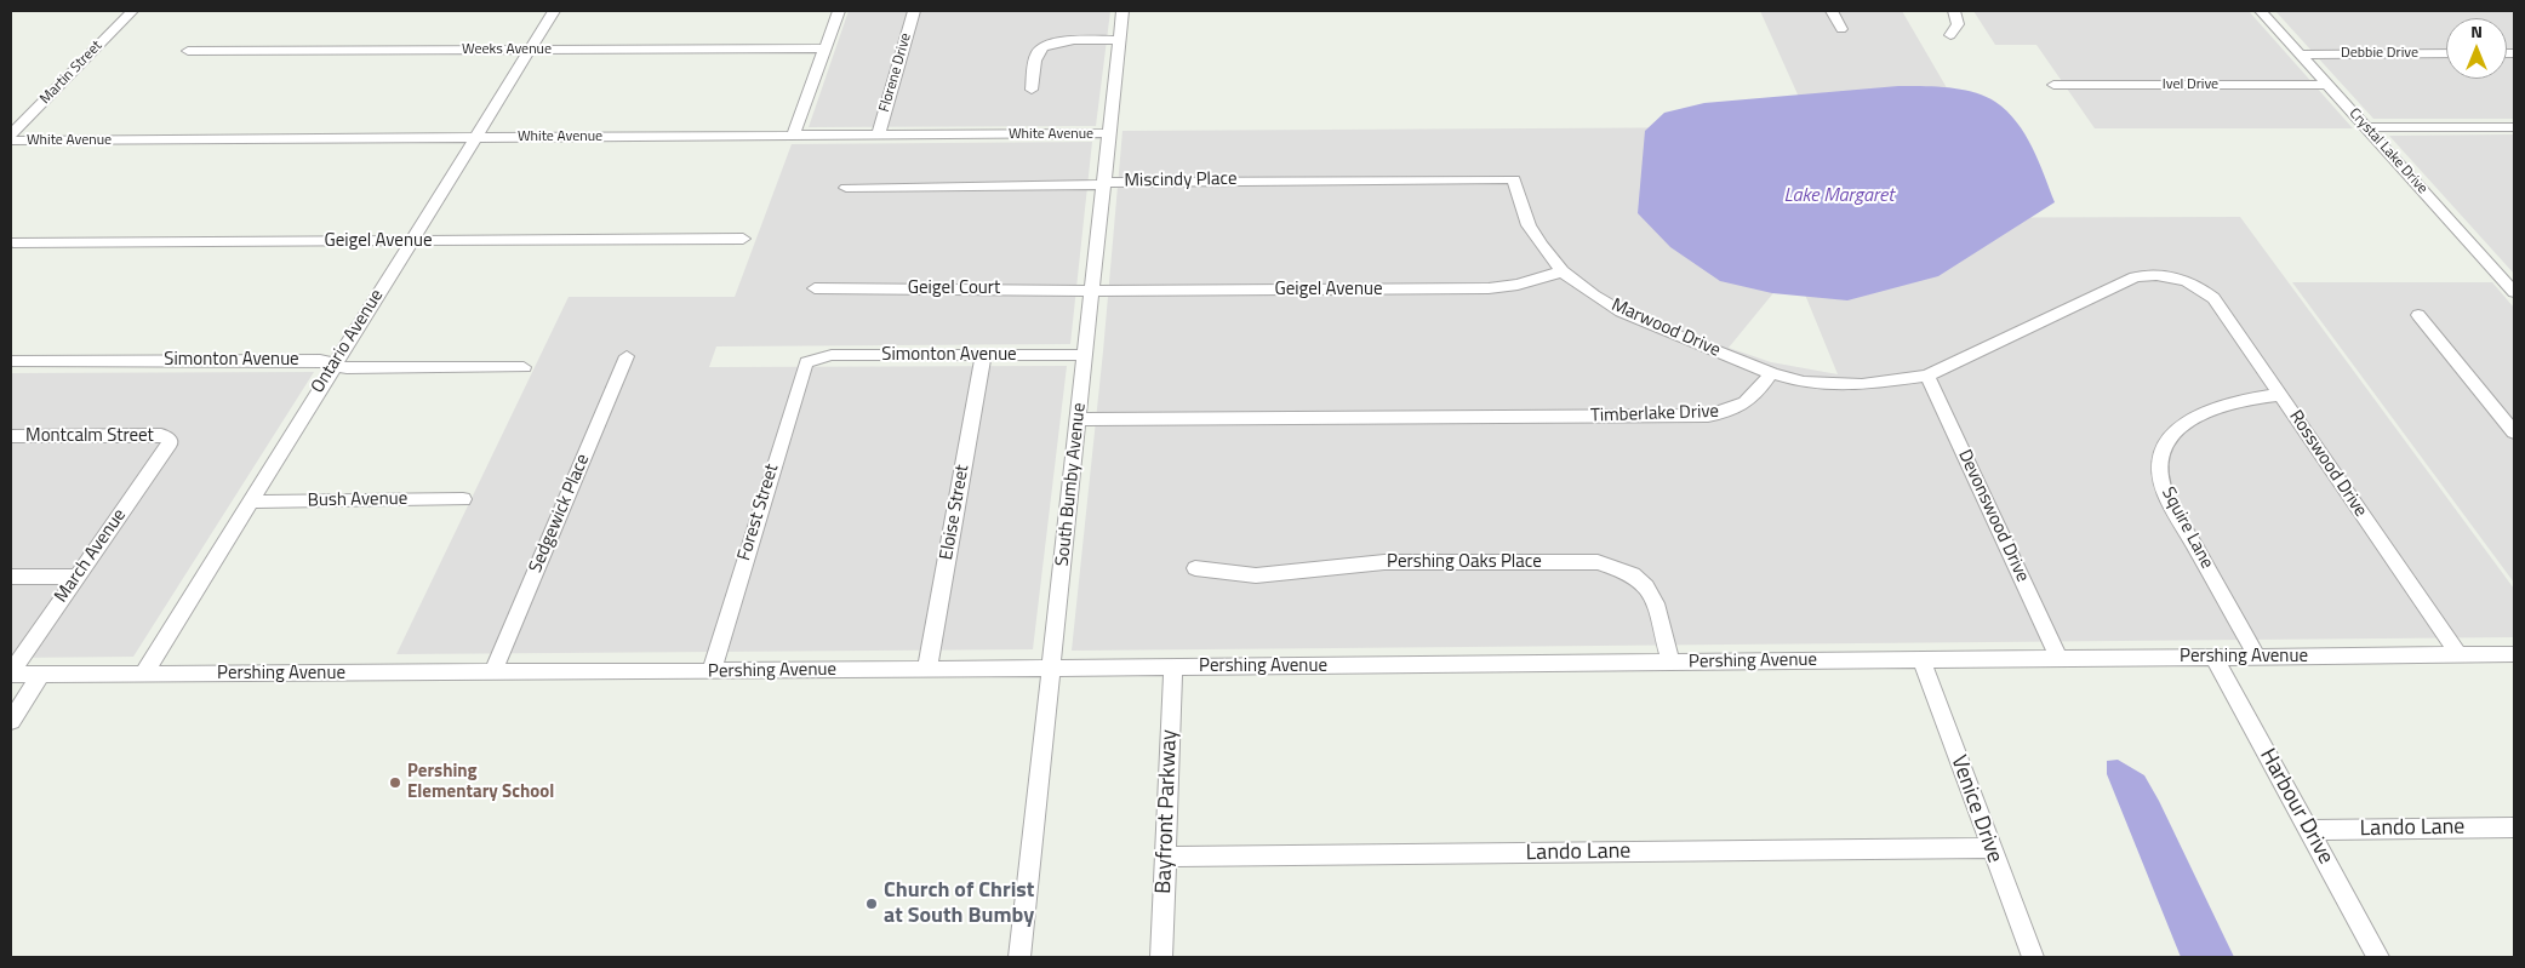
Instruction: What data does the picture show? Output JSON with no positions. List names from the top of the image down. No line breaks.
{"streets":{"street":["Weeks Avenue","Debbie Drive","Martin Street","Florene Drive","Ivel Drive","White Avenue","Crystal Lake Drive","Miscindy Place","Geigel Avenue","Geigel Court","Marwood Drive","Ontario Avenue","Simonton Avenue","Timberlake Drive","Montcalm Street","Rosswood Drive","South Bumby Avenue","Bush Avenue","Forest Street","Eloise Street","Sedgewick Place","Devonswood Drive","Squire Lane","March Avenue","Pershing Oaks Place","Pershing Avenue","Harbour Drive","Venice Drive","Bayfront Parkway","Lando Lane"]},"crossings":[["Weeks Avenue","Ontario Avenue"],["Debbie Drive","Crystal Lake Drive"],["Florene Drive","White Avenue"],["Ivel Drive","Crystal Lake Drive"],["White Avenue","Ontario Avenue"],["White Avenue","South Bumby Avenue"],["Miscindy Place","Marwood Drive"],["Miscindy Place","South Bumby Avenue"],["Geigel Avenue","Geigel Court"],["Geigel Avenue","Marwood Drive"],["Geigel Avenue","Ontario Avenue"],["Geigel Avenue","South Bumby Avenue"],["Geigel Court","South Bumby Avenue"],["Marwood Drive","Timberlake Drive"],["Ontario Avenue","Simonton Avenue"],["Ontario Avenue","Bush Avenue"],["Ontario Avenue","Pershing Avenue"],["Simonton Avenue","South Bumby Avenue"],["Simonton Avenue","Forest Street"],["Simonton Avenue","Eloise Street"],["Timberlake Drive","South Bumby Avenue"],["Montcalm Street","March Avenue"],["Rosswood Drive","Devonswood Drive"],["Rosswood Drive","Squire Lane"],["Rosswood Drive","Pershing Avenue"],["South Bumby Avenue","Pershing Avenue"],["Forest Street","Pershing Avenue"],["Eloise Street","Pershing Avenue"],["Sedgewick Place","Pershing Avenue"],["Devonswood Drive","Pershing Avenue"],["Squire Lane","Pershing Avenue"],["March Avenue","Pershing Avenue"],["Pershing Oaks Place","Pershing Avenue"],["Pershing Avenue","Harbour Drive"],["Pershing Avenue","Venice Drive"],["Pershing Avenue","Bayfront Parkway"],["Harbour Drive","Lando Lane"],["Venice Drive","Lando Lane"],["Bayfront Parkway","Lando Lane"]],"water":["Lake Margaret"],"places":["Pershing Elementary School","Church of Christ at South Bumby"],"north":"top"}
